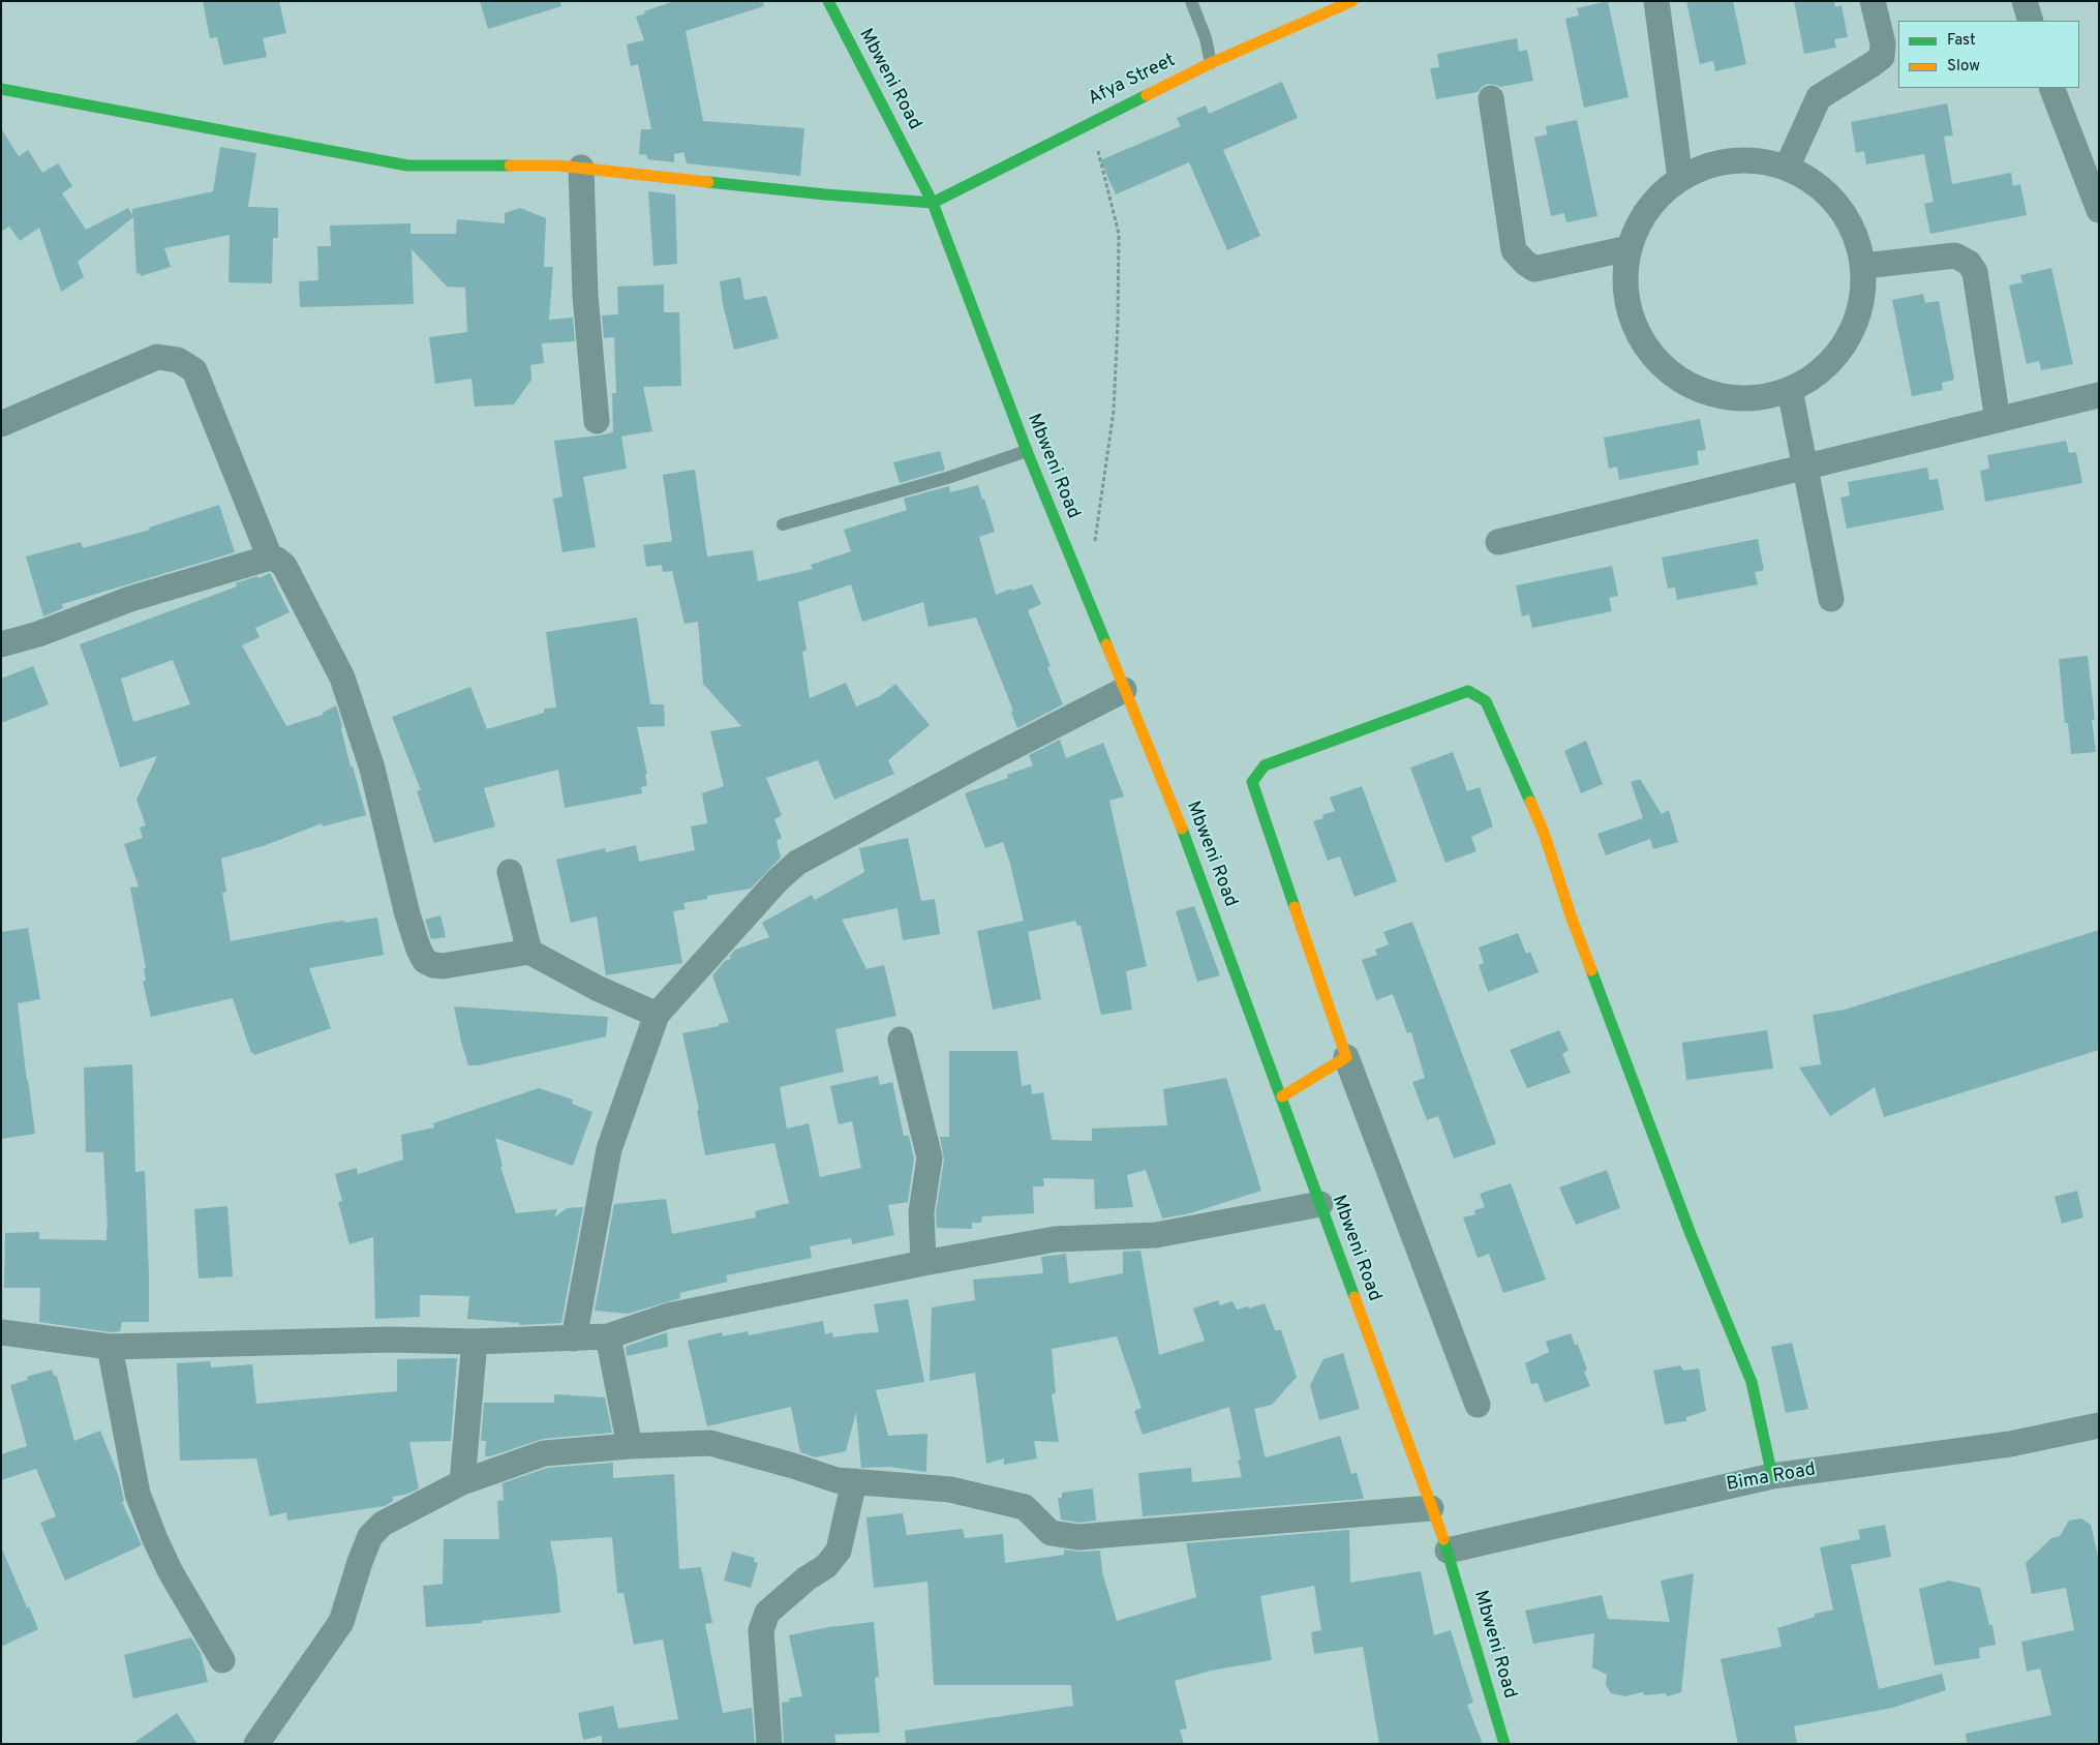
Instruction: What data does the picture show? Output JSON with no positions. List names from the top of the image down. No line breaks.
{"streets":{"street":["Mbweni Road","Afya Street","Bima Road"]},"crossings":[["Mbweni Road","Afya Street"],["Mbweni Road","Bima Road"]],"legend":["Fast","Slow"]}
